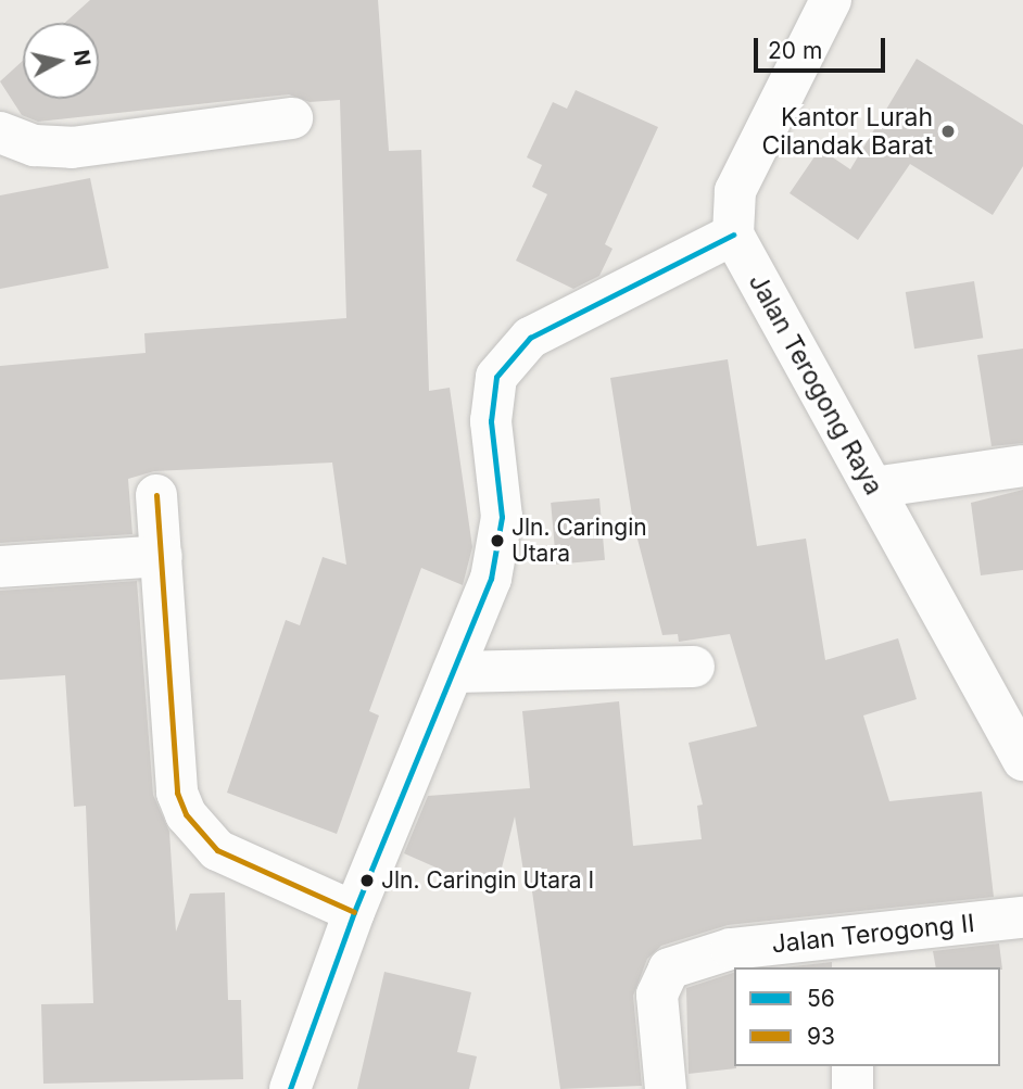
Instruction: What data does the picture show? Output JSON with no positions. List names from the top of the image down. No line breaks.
{"streets":{"street":["Jalan Terogong Raya","Jalan Terogong II"]},"places":["Kantor Lurah Cilandak Barat","Jln. Caringin Utara","Jln. Caringin Utara I"],"lines":["transit line 56","transit line 93"],"legend":["56","93"],"scale_bar":"20 m","north":"right"}
